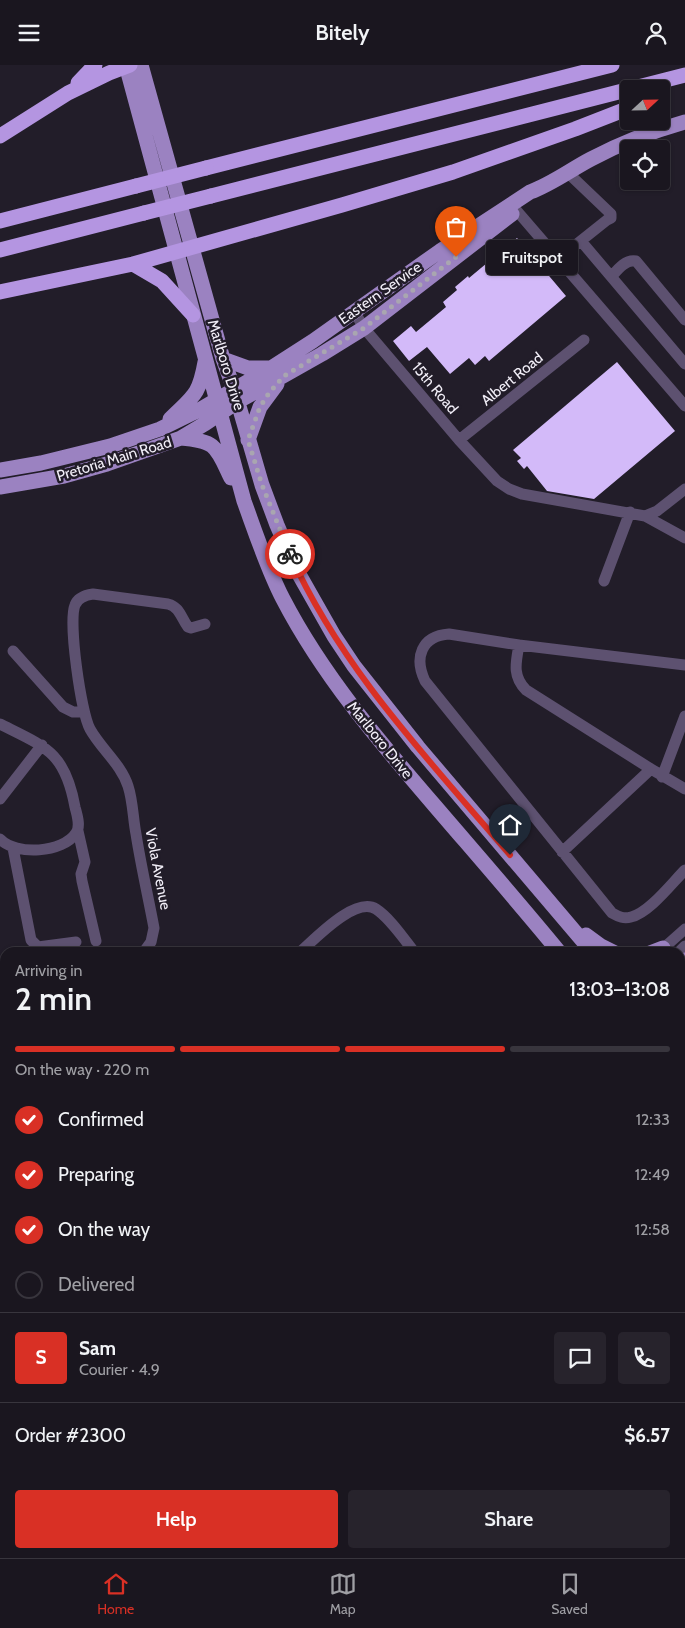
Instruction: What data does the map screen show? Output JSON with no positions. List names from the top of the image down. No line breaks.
{"streets":{"main road":["Eastern Service","Marlboro Drive","Pretoria Main Road"],"street":["Albert Road","15th Road","Viola Avenue"]},"crossings":[["Eastern Service","Marlboro Drive"],["Eastern Service","15th Road"],["Eastern Service","Pretoria Main Road"],["Marlboro Drive","Pretoria Main Road"],["Albert Road","15th Road"]],"places":["Fruitspot"],"north":"right","page":{"header":"Bitely","bubble":"Fruitspot","heading":["2 min","Arriving in","13:03–13:08"],"panel":["Sam","Courier · 4.9","Order #2300","$6.57"],"bar":"On the way · 220 m","list":[["Confirmed","12:33"],["Preparing","12:49"],["On the way","12:58"],"Delivered"],"round":"S","buttons":["Help","Share"],"tabs":["Home","Map","Saved"]}}
